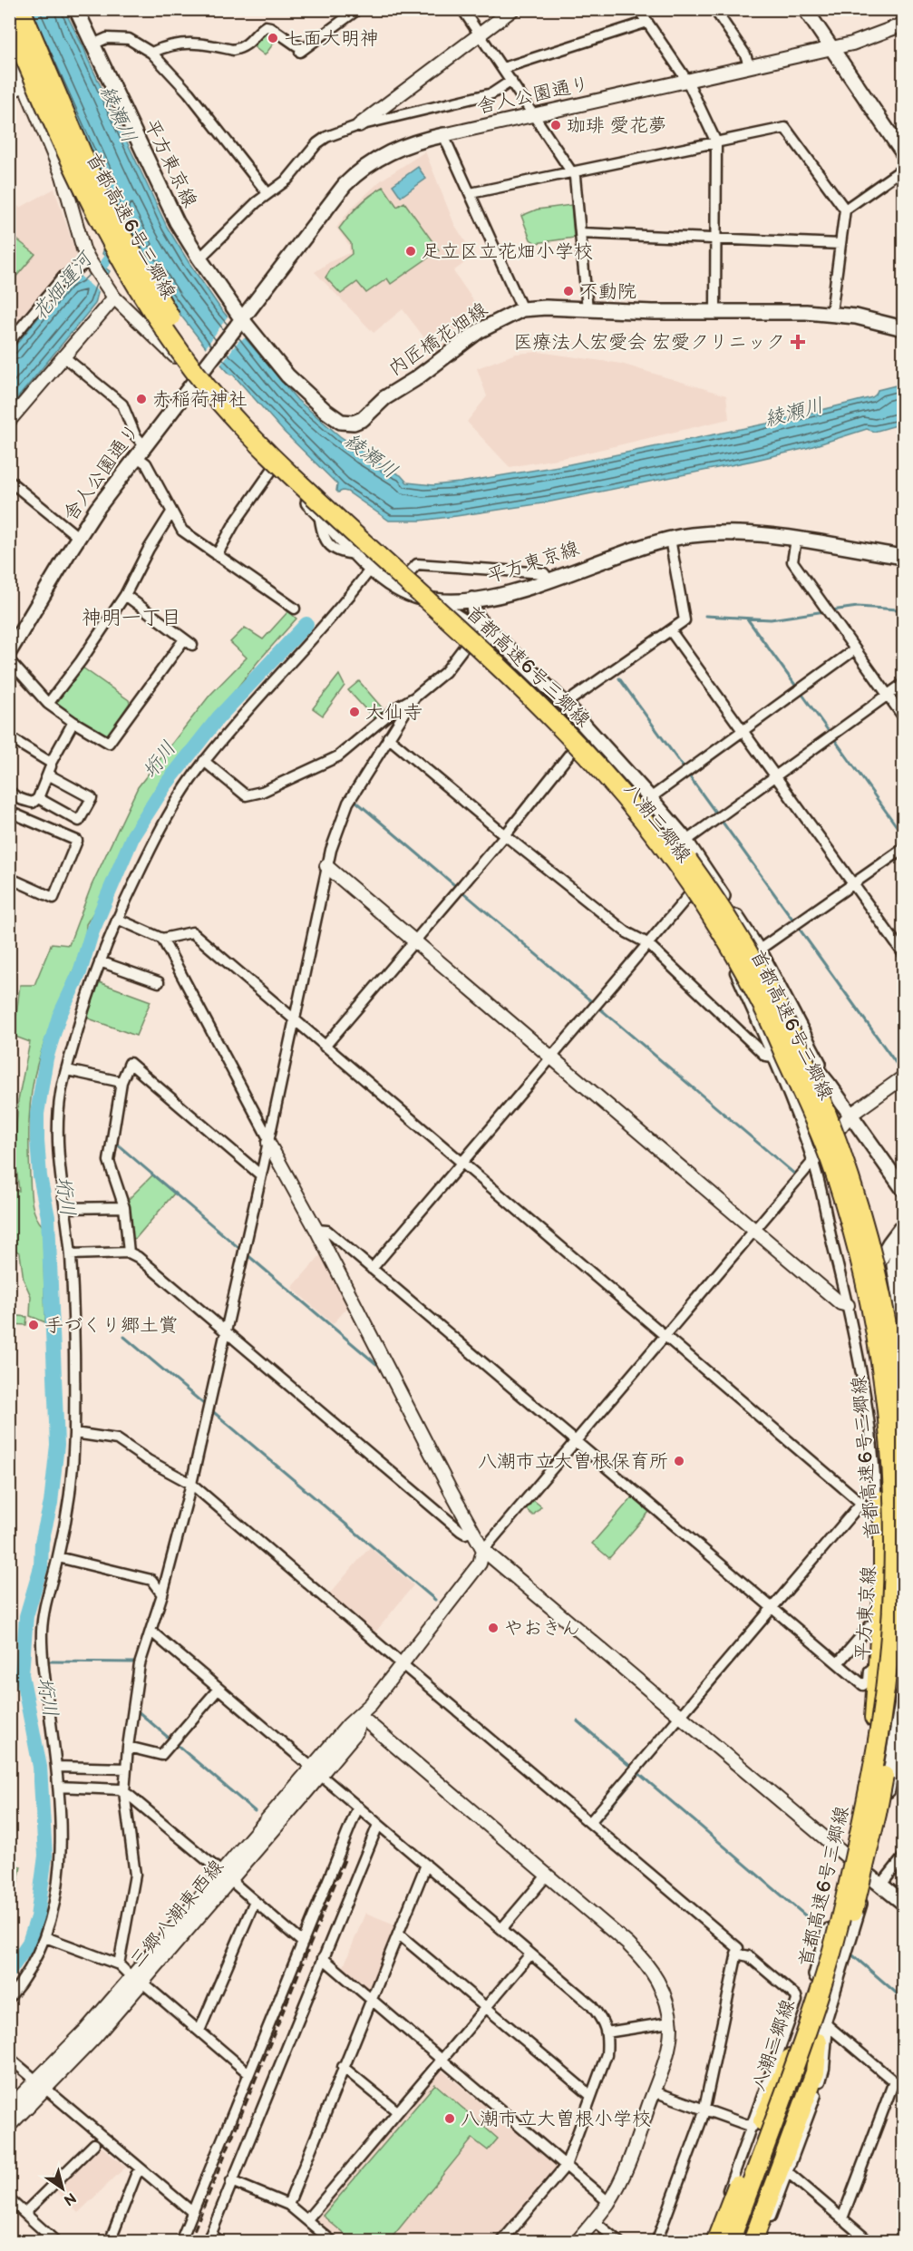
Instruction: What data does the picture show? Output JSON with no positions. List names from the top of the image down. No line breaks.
{"streets":{"highway":["首都高速6号三郷線"],"main road":["舎人公園通り","平方東京線","内匠橋花畑線","八潮三郷線"],"street":["三郷八潮東西線"]},"crossings":[["舎人公園通り","平方東京線"],["舎人公園通り","内匠橋花畑線"],["平方東京線","内匠橋花畑線"],["平方東京線","八潮三郷線"],["首都高速6号三郷線","八潮三郷線"]],"districts":["神明一丁目"],"water":["綾瀬川","花畑運河","垳川"],"places":{"other":["七面大明神","珈琲 愛花夢","足立区立花畑小学校","不動院","赤稲荷神社","大仙寺","手づくり郷土賞","八潮市立大曽根保育所","やおきん","八潮市立大曽根小学校"],"health":["医療法人宏愛会 宏愛クリニック"]},"north":"bottom right"}
